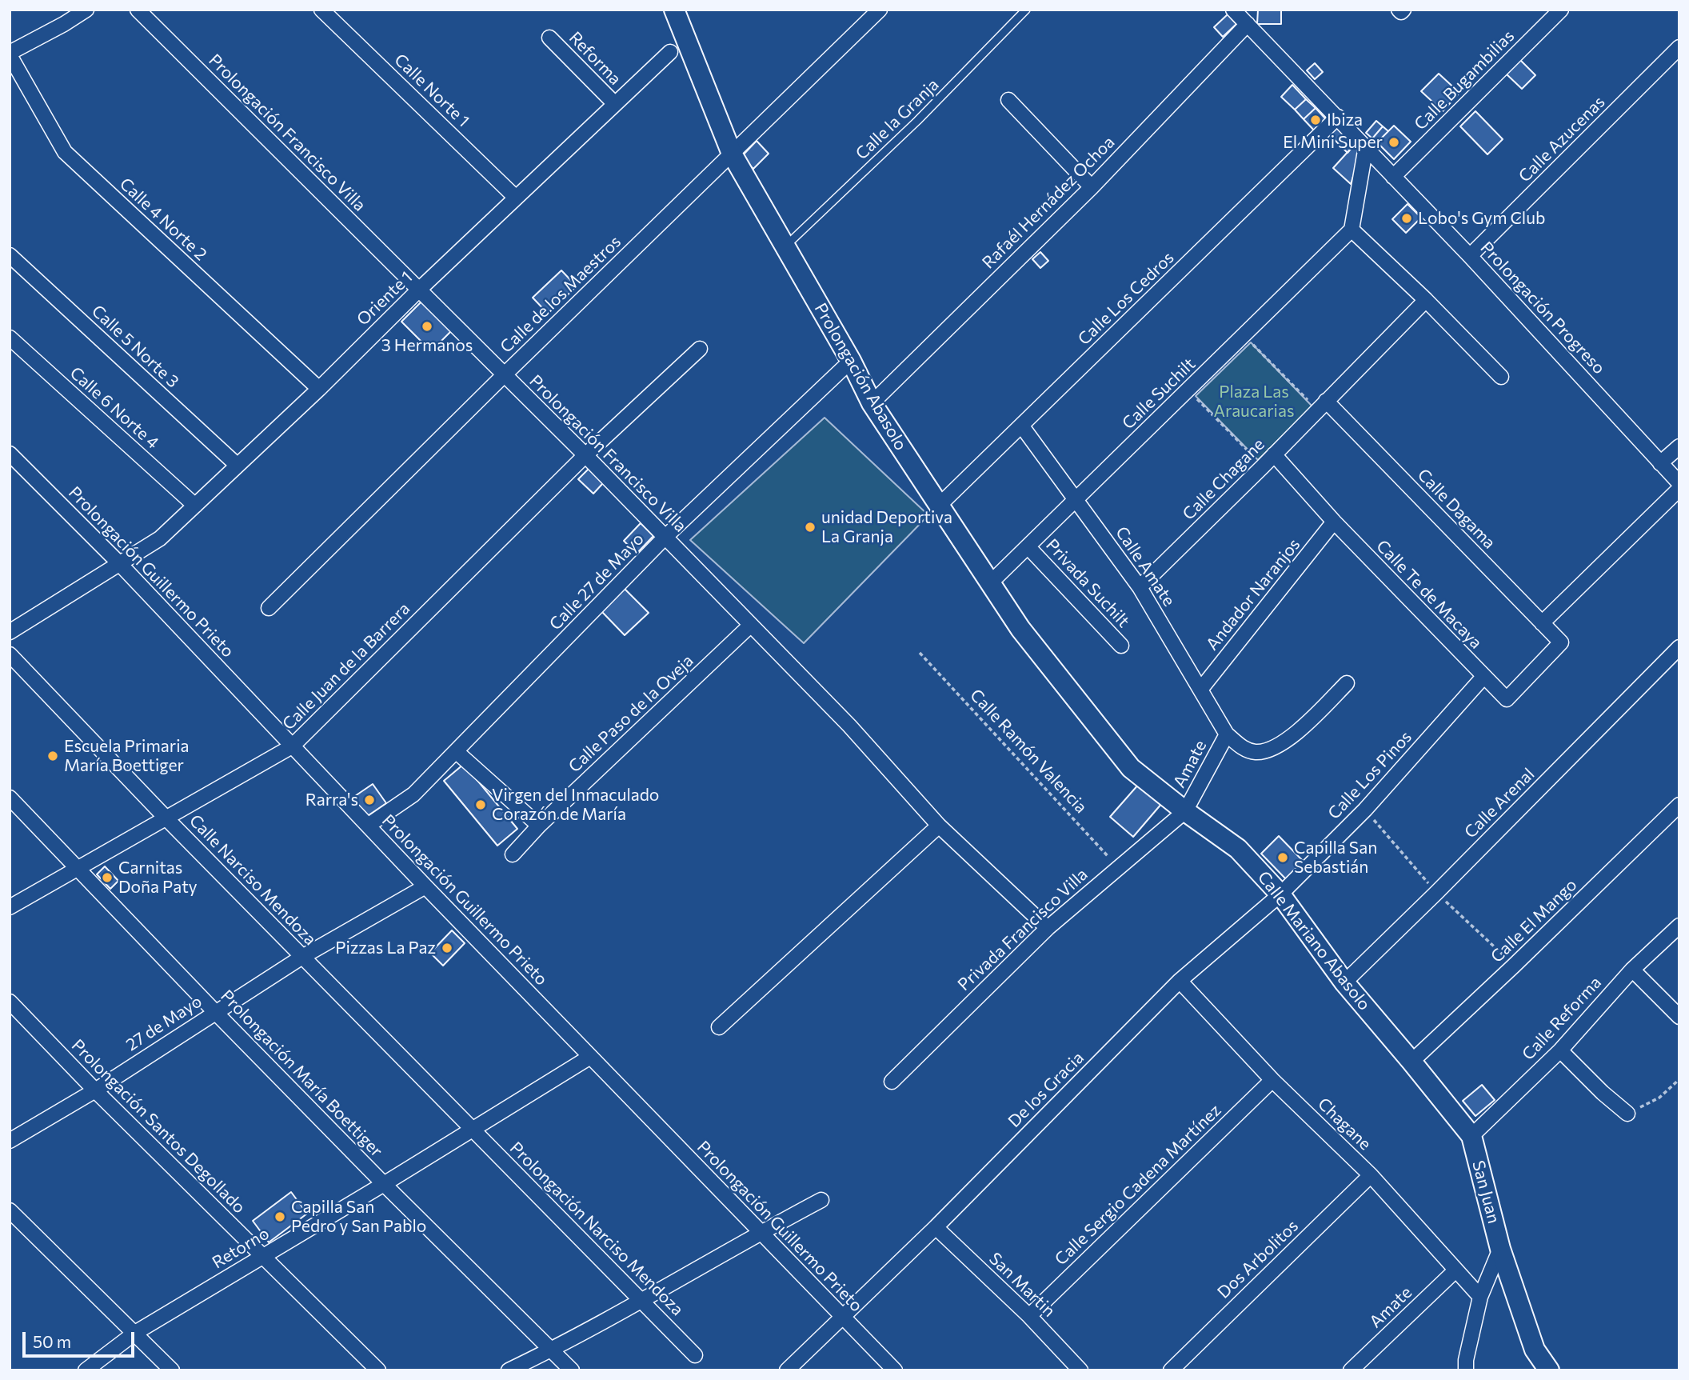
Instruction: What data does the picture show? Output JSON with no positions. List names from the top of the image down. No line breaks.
{"streets":{"street":["Reforma","Calle Bugambilias","Calle Norte 1","Prolongación Francisco Villa","Calle Azucenas","Rafaél Hernádez Ochoa","Calle 4 Norte 2","Calle de los Maestros","Oriente 1","Calle Los Cedros","Prolongación Progreso","Calle 5 Norte 3","Prolongación Abasolo","Calle Suchilt","Calle 6 Norte 4","Calle Chagane","Calle Dagama","Calle Amate","Prolongación Guillermo Prieto","Calle 27 de Mayo","Privada Suchilt","Andador Naranjos","Calle Te de Macaya","Calle Juan de la Barrera","Calle Paso de la Oveja","Amate","Calle Los Pinos","Calle Arenal","Calle Narciso Mendoza","Calle El Mango","Privada Francisco Villa","Calle Mariano Abasolo","Calle Reforma","27 de Mayo","Prolongación María Boettiger","De los Gracia","Chagane","Prolongación Santos Degollado","Calle Sergio Cadena Martínez","San Juan","Prolongación Narciso Mendoza","Retorno","Dos Arbolitos","San Martin"],"lane":["Calle la Granja"],"path":["Calle Ramón Valencia"]},"crossings":[["Reforma","Oriente 1"],["Calle Bugambilias","Prolongación Progreso"],["Calle Norte 1","Oriente 1"],["Calle la Granja","Prolongación Abasolo"],["Prolongación Francisco Villa","Calle de los Maestros"],["Prolongación Francisco Villa","Oriente 1"],["Prolongación Francisco Villa","Calle 27 de Mayo"],["Prolongación Francisco Villa","Calle Juan de la Barrera"],["Prolongación Francisco Villa","Calle Paso de la Oveja"],["Prolongación Francisco Villa","Privada Francisco Villa"],["Calle Azucenas","Prolongación Progreso"],["Rafaél Hernádez Ochoa","Prolongación Progreso"],["Rafaél Hernádez Ochoa","Prolongación Abasolo"],["Calle 4 Norte 2","Oriente 1"],["Oriente 1","Calle 5 Norte 3"],["Oriente 1","Calle 6 Norte 4"],["Oriente 1","Prolongación Guillermo Prieto"],["Calle Los Cedros","Prolongación Progreso"],["Calle Los Cedros","Prolongación Abasolo"],["Calle Los Cedros","Calle Amate"],["Prolongación Abasolo","Calle Suchilt"],["Prolongación Abasolo","Calle 27 de Mayo"],["Prolongación Abasolo","Calle Mariano Abasolo"],["Calle Suchilt","Calle Amate"],["Calle Suchilt","Privada Suchilt"],["Calle Suchilt","Calle Mariano Abasolo"],["Calle Chagane","Calle Dagama"],["Calle Chagane","Calle Amate"],["Calle Chagane","Calle Te de Macaya"],["Calle Dagama","Calle Te de Macaya"],["Calle Amate","Andador Naranjos"],["Calle Amate","Amate"],["Prolongación Guillermo Prieto","Calle 27 de Mayo"],["Prolongación Guillermo Prieto","Calle Juan de la Barrera"],["Prolongación Guillermo Prieto","27 de Mayo"],["Prolongación Guillermo Prieto","De los Gracia"],["Prolongación Guillermo Prieto","Retorno"],["Andador Naranjos","Calle Te de Macaya"],["Calle Te de Macaya","Calle Los Pinos"],["Calle Juan de la Barrera","Calle Narciso Mendoza"],["Calle Juan de la Barrera","Prolongación María Boettiger"],["Calle Ramón Valencia","Privada Francisco Villa"],["Amate","Privada Francisco Villa"],["Amate","Calle Mariano Abasolo"],["Amate","Chagane"],["Calle Los Pinos","Calle Mariano Abasolo"],["Calle Los Pinos","De los Gracia"],["Calle Arenal","Calle Mariano Abasolo"],["Calle Narciso Mendoza","27 de Mayo"],["Calle Narciso Mendoza","Prolongación Narciso Mendoza"],["Calle Narciso Mendoza","Retorno"],["Calle El Mango","Calle Mariano Abasolo"],["Privada Francisco Villa","Calle Mariano Abasolo"],["Calle Mariano Abasolo","Calle Reforma"],["Calle Mariano Abasolo","De los Gracia"],["Calle Mariano Abasolo","San Juan"],["Calle Reforma","San Juan"],["27 de Mayo","Prolongación María Boettiger"],["27 de Mayo","Prolongación Santos Degollado"],["Prolongación María Boettiger","Retorno"],["De los Gracia","Chagane"],["De los Gracia","San Martin"],["Chagane","Calle Sergio Cadena Martínez"],["Chagane","Dos Arbolitos"],["Prolongación Santos Degollado","Retorno"],["Calle Sergio Cadena Martínez","San Martin"],["Prolongación Narciso Mendoza","Retorno"]],"parks":["Plaza Las Araucarias"],"places":["Ibiza","El Mini Super","Lobo's Gym Club","3 Hermanos","unidad Deportiva La Granja","Escuela Primaria María Boettiger","Rarra's","Virgen del Inmaculado Corazón de María","Capilla San Sebastián","Carnitas Doña Paty","Pizzas La Paz","Capilla San Pedro y San Pablo"],"scale_bar":"50 m"}
